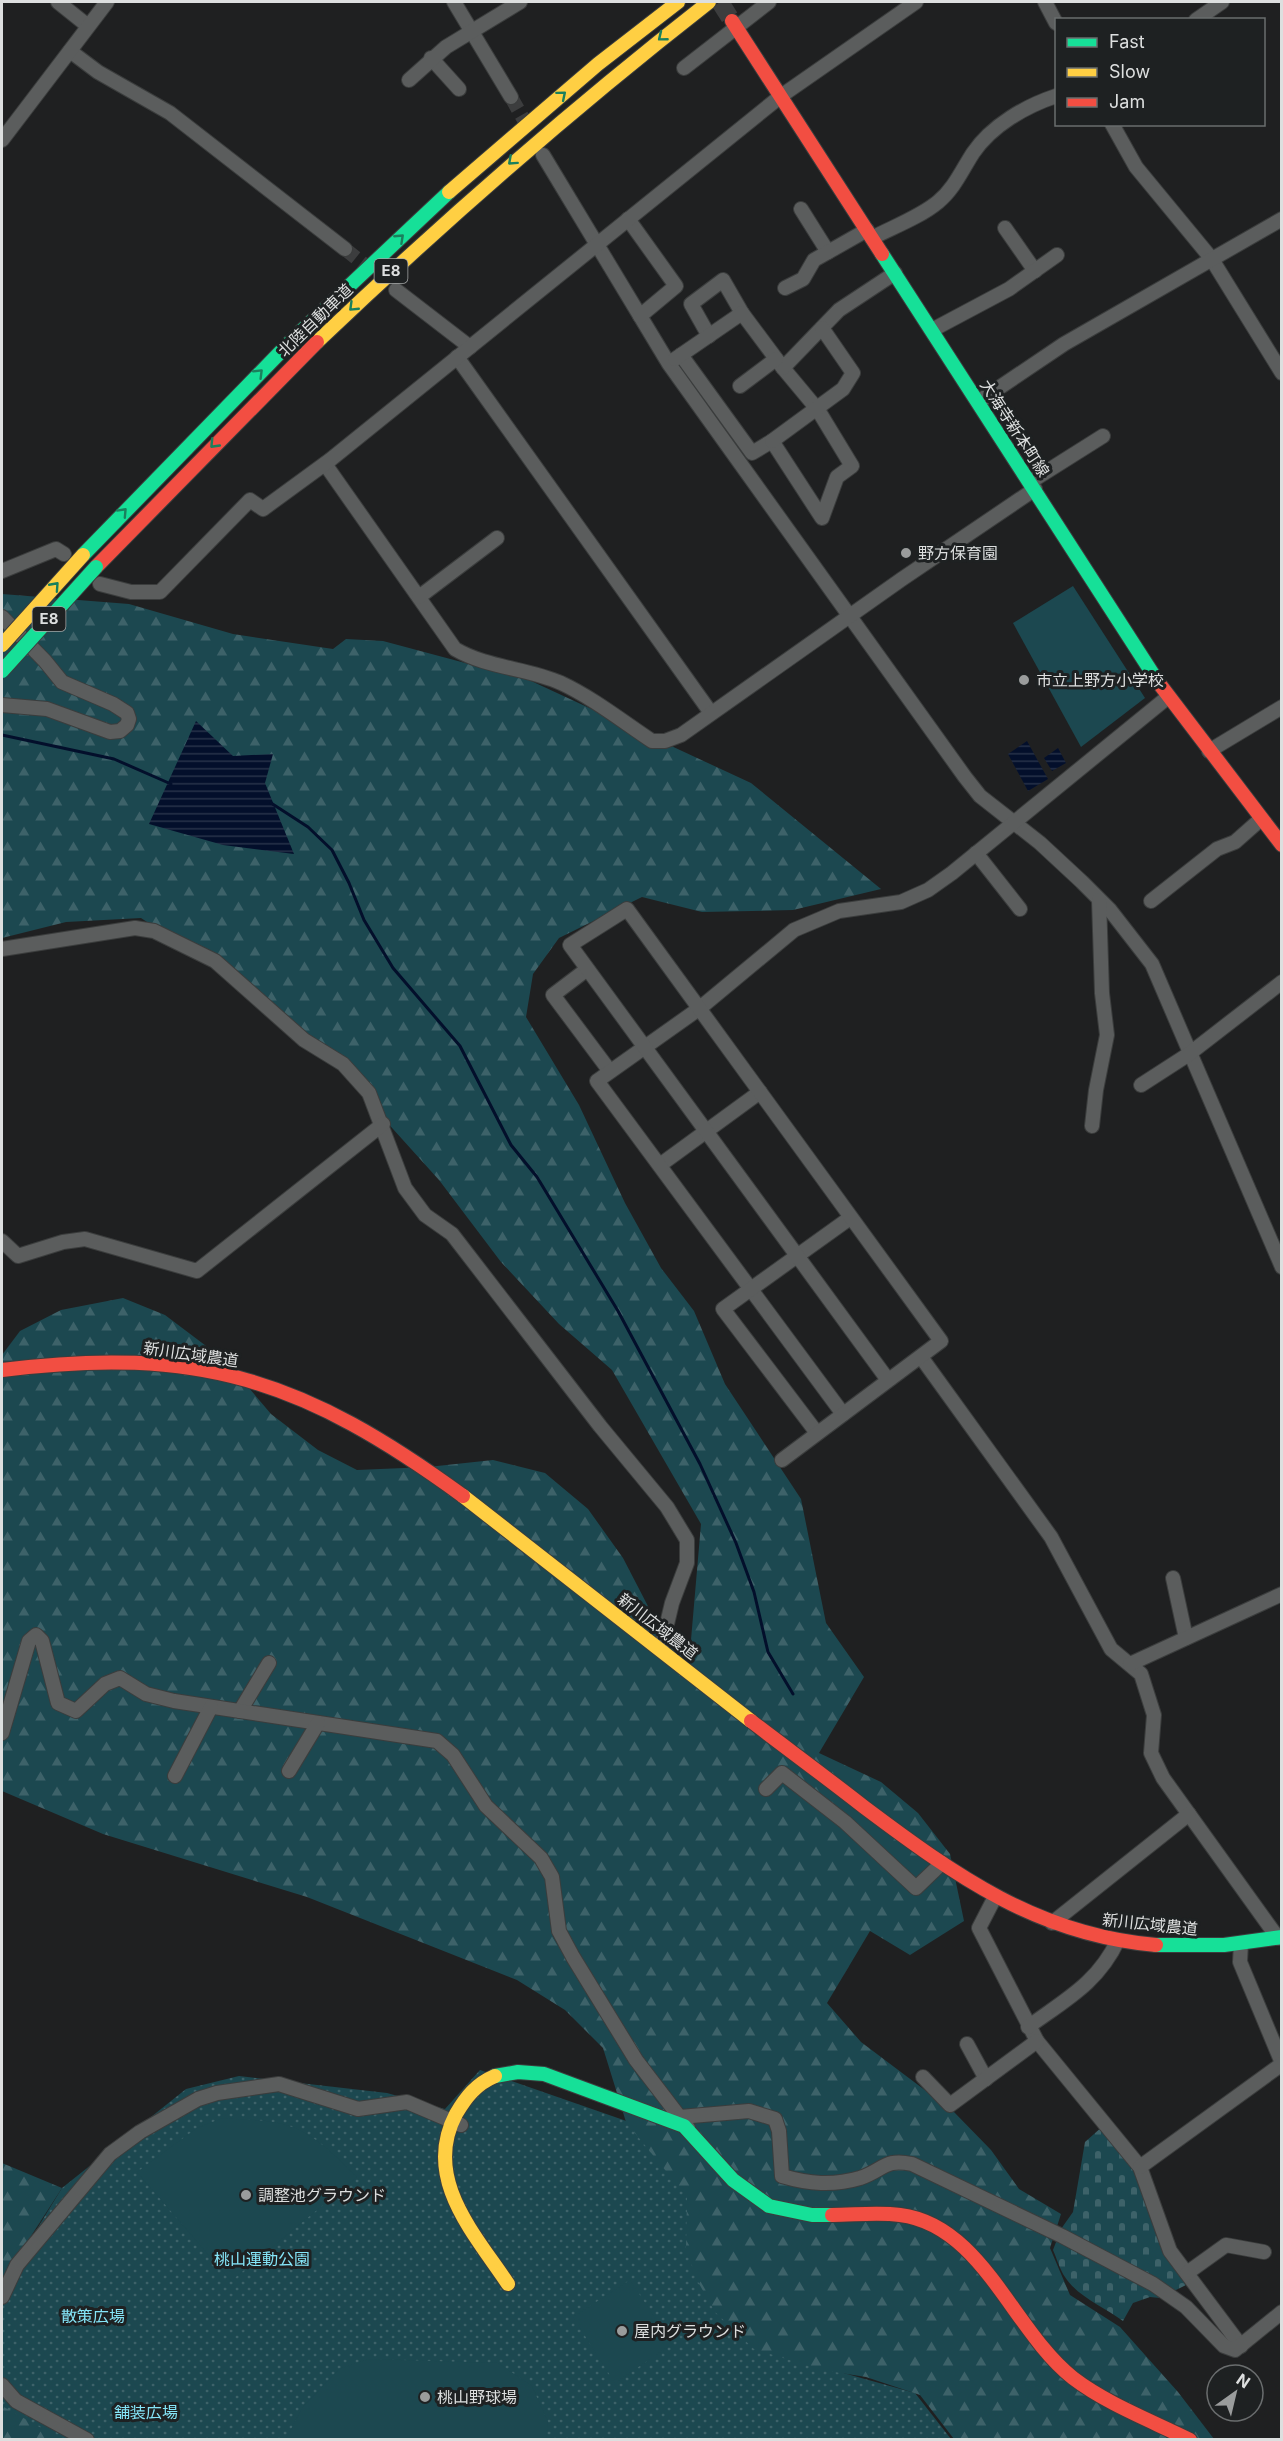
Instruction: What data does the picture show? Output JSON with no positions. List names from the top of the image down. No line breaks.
{"streets":{"main road":["E8","北陸自動車道","大海寺新本町線","新川広域農道"]},"parks":["桃山運動公園","散策広場","舗装広場"],"places":["野方保育園","市立上野方小学校","調整池グラウンド","屋内グラウンド","桃山野球場"],"legend":["Fast","Slow","Jam"],"north":"top right"}
